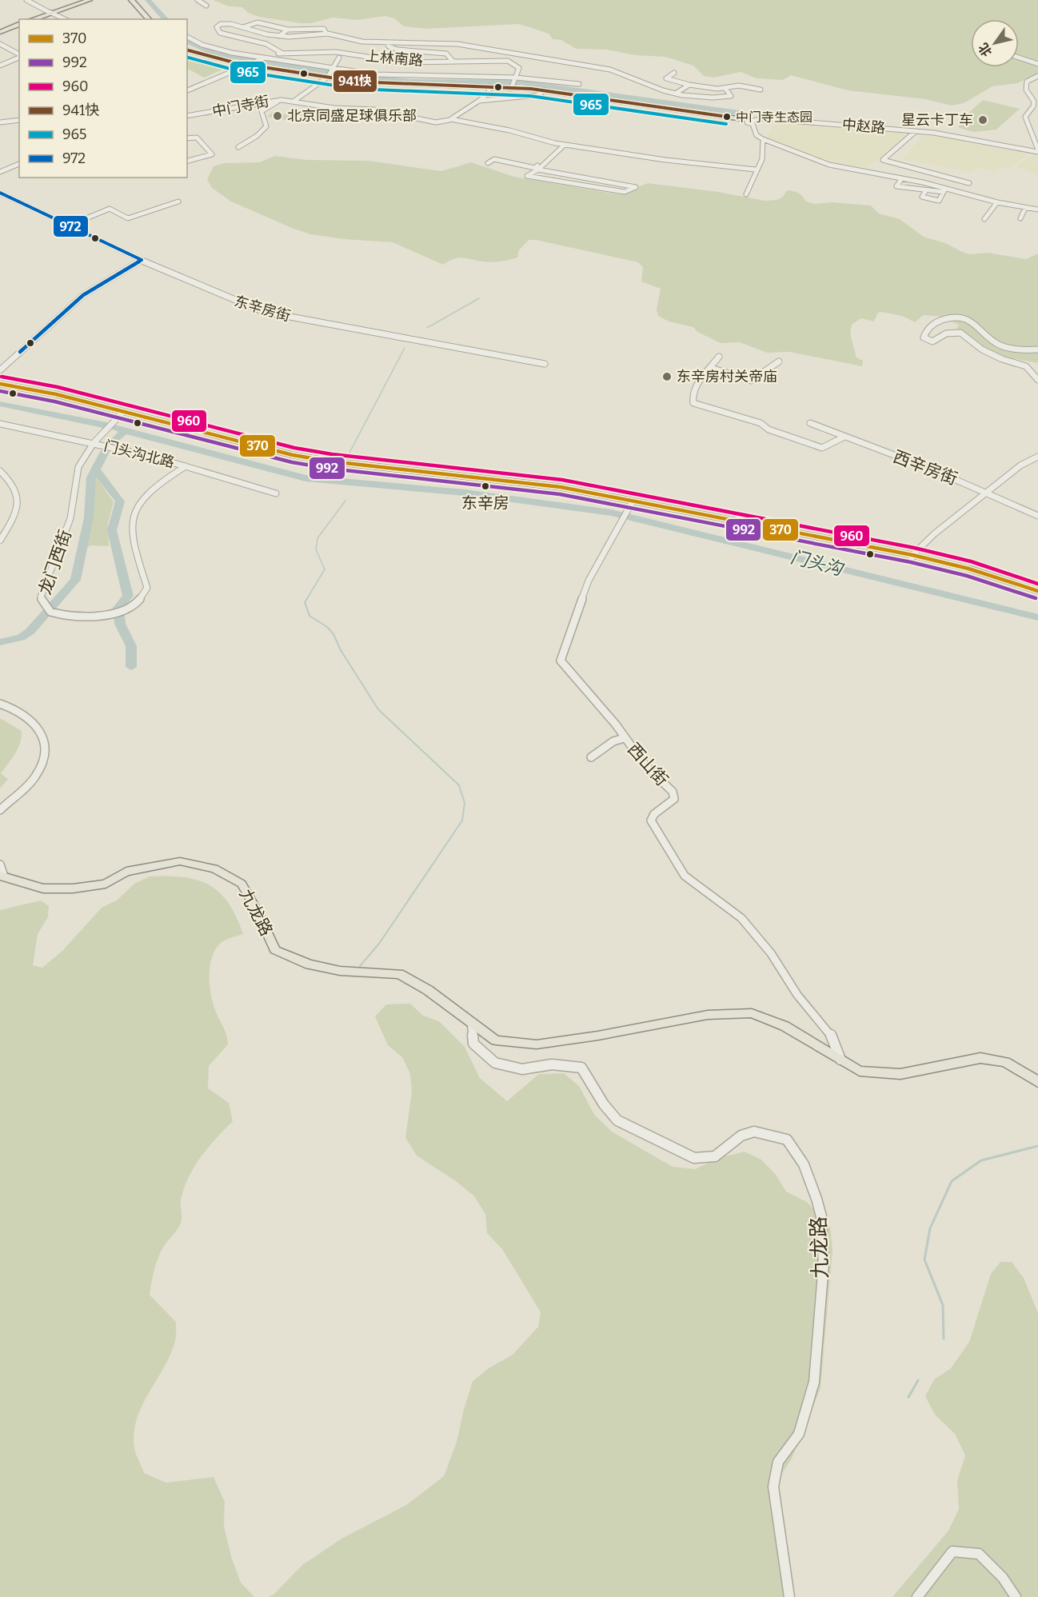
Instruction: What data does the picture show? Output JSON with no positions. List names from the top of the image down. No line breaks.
{"streets":{"main road":["九龙路"],"street":["上林南路","中门寺街","中赵路","东辛房街","门头沟北路","西辛房街","龙门西街","西山街"]},"crossings":[["门头沟北路","龙门西街"],["西山街","九龙路"]],"water":["门头沟"],"places":["北京同盛足球俱乐部","中门寺生态园","星云卡丁车","东辛房村关帝庙","东辛房"],"lines":["transit line 941快","transit line 965","transit line 972","transit line 960","transit line 370","transit line 992"],"legend":["370","992","960","941快","965","972"],"north":"bottom left"}
